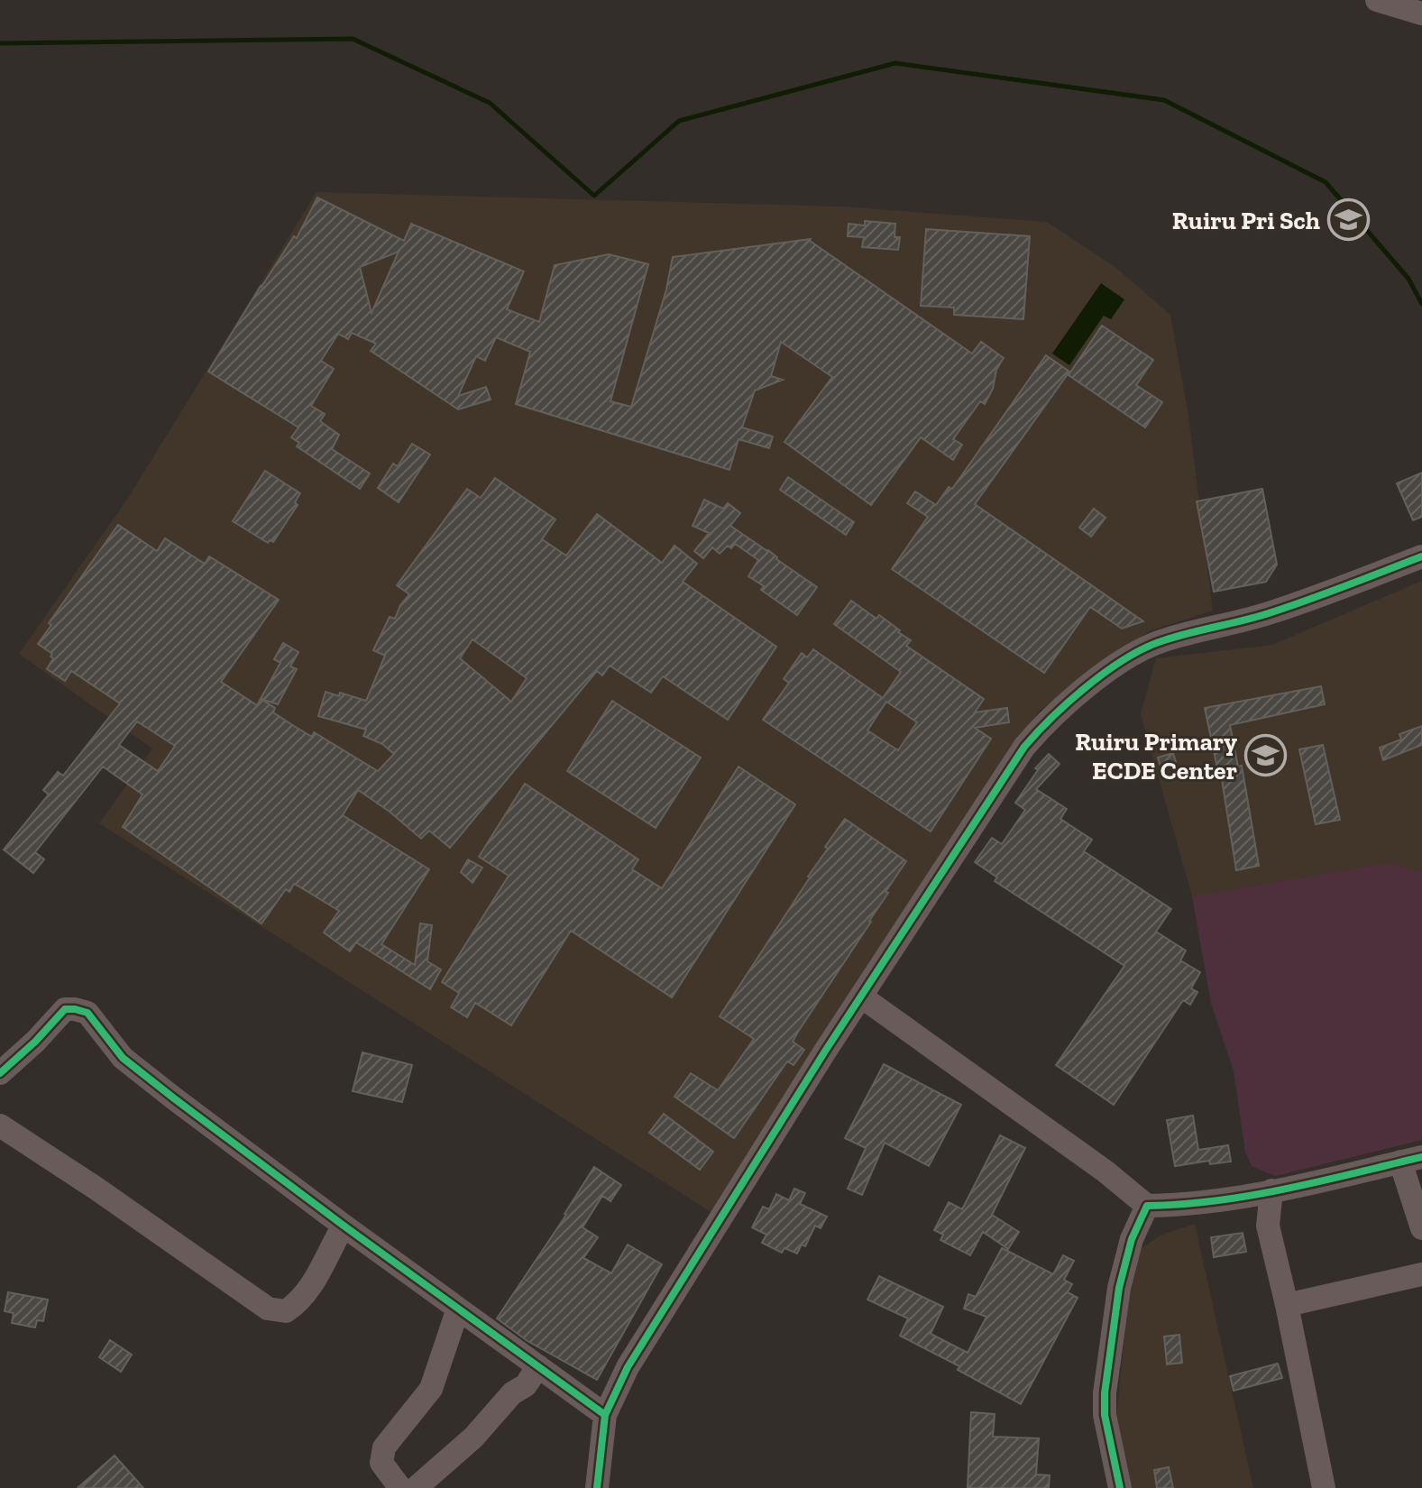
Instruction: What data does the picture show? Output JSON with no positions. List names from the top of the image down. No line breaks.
{"places":{"school or university":["Ruiru Pri Sch","Ruiru Primary ECDE Center"]}}
